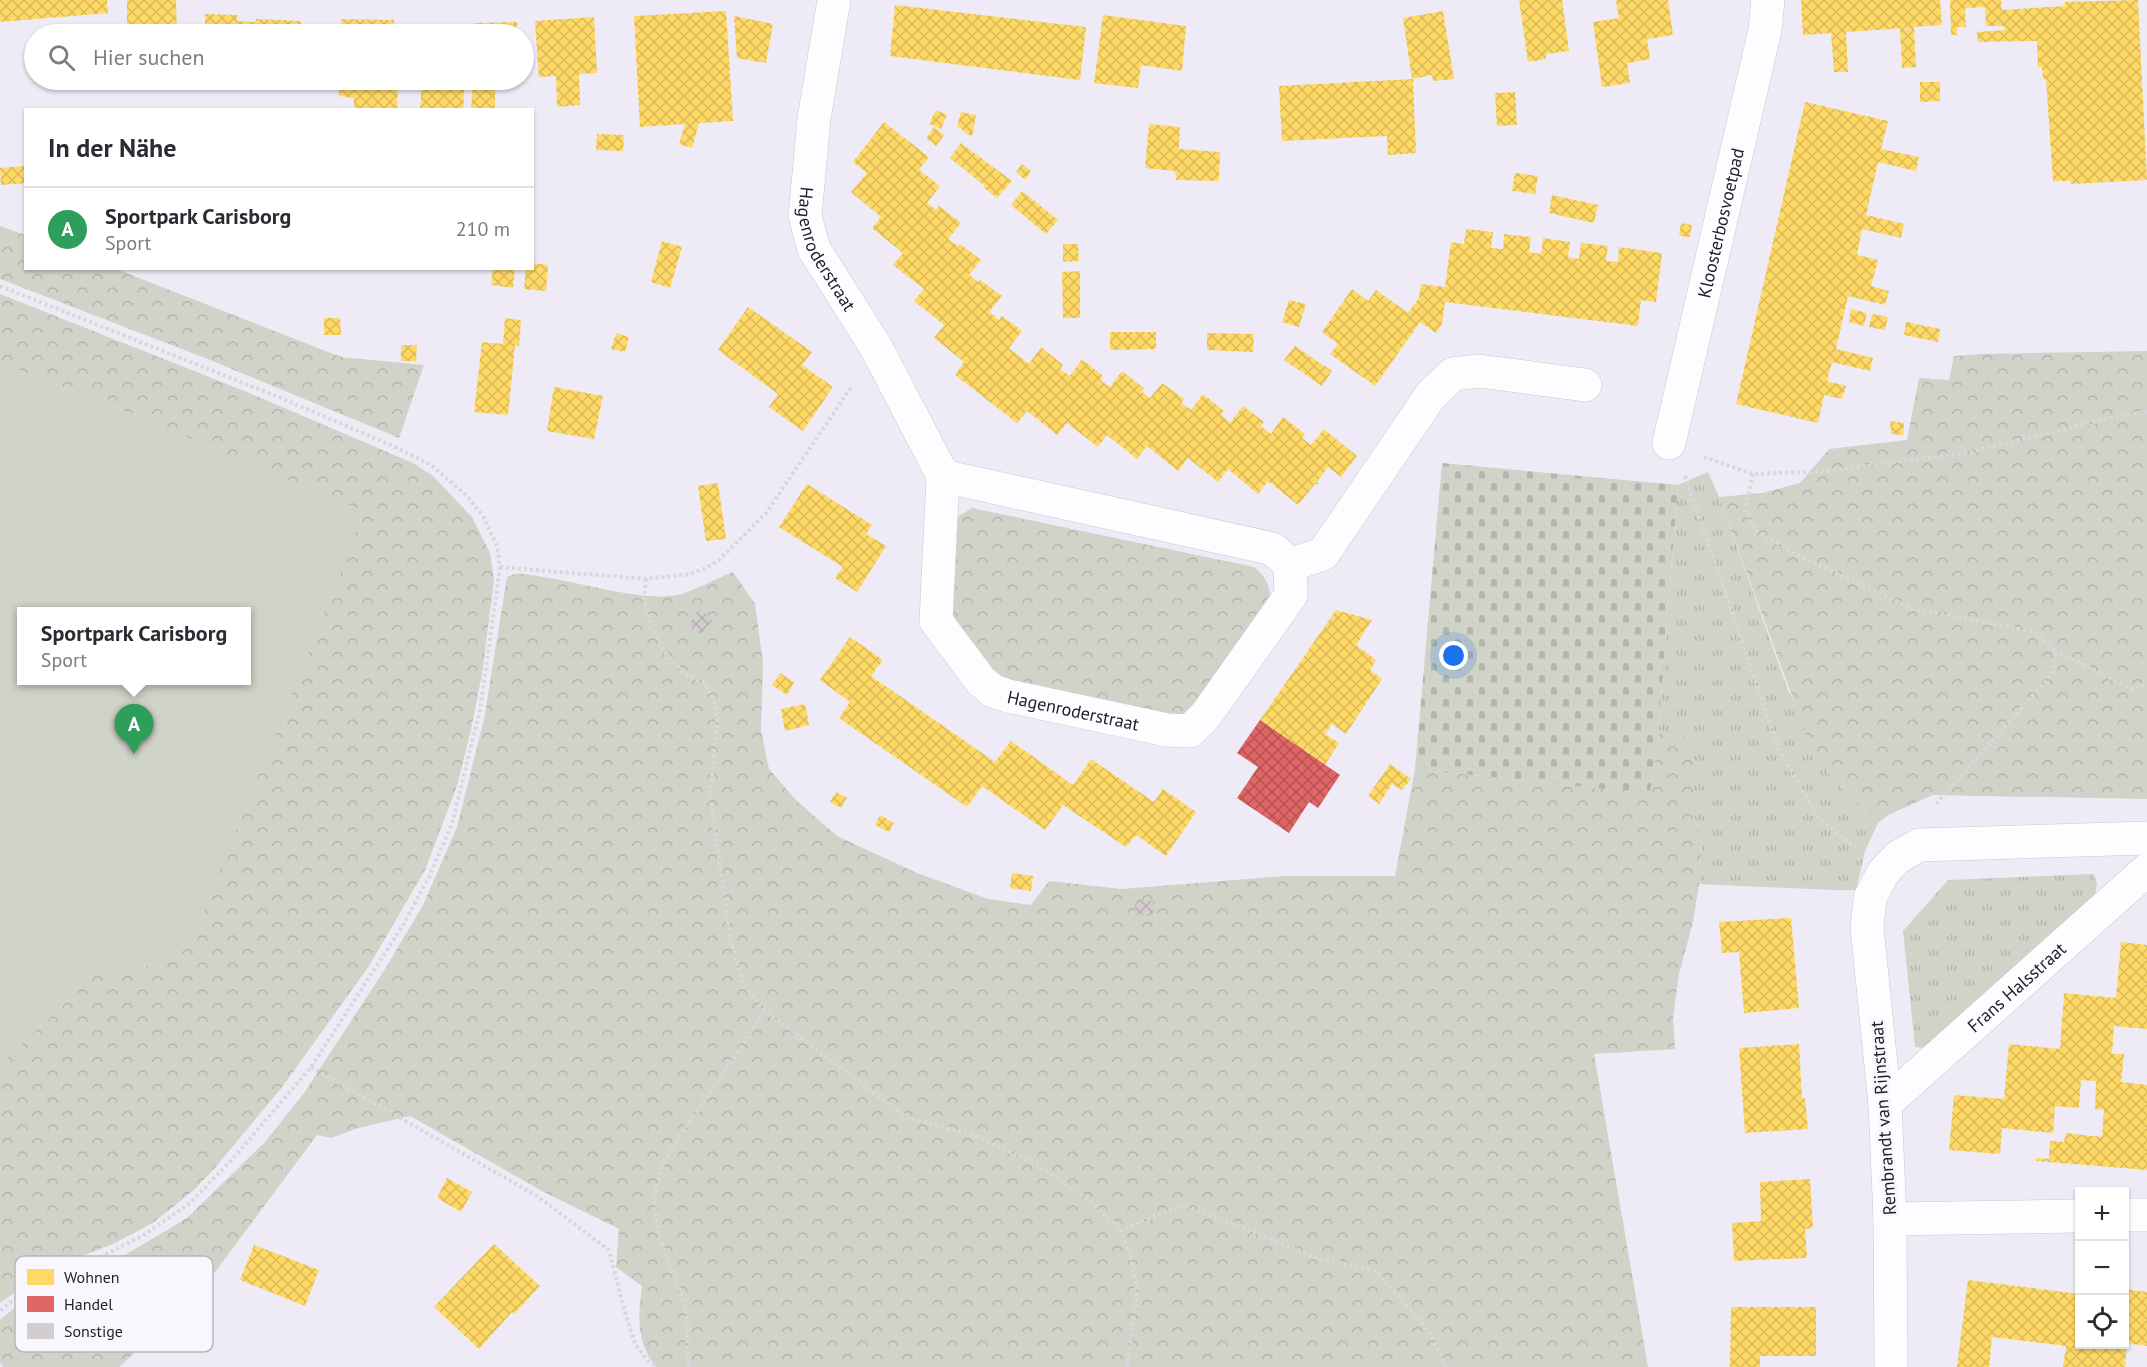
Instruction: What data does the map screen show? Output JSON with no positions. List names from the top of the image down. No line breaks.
{"streets":{"street":["Kloosterbosvoetpad","Hagenroderstraat","Frans Halsstraat","Rembrandt van Rijnstraat"]},"crossings":[["Frans Halsstraat","Rembrandt van Rijnstraat"]],"legend":["Wohnen","Handel","Sonstige"],"page":{"search":"Hier suchen","heading":"In der Nähe","list":[{"mark":"A","name":"Sportpark Carisborg","note":"Sport","value":"210 m"}],"popup":["Sportpark Carisborg","Sport"],"pins":"A","map_buttons":["+","−"]}}
